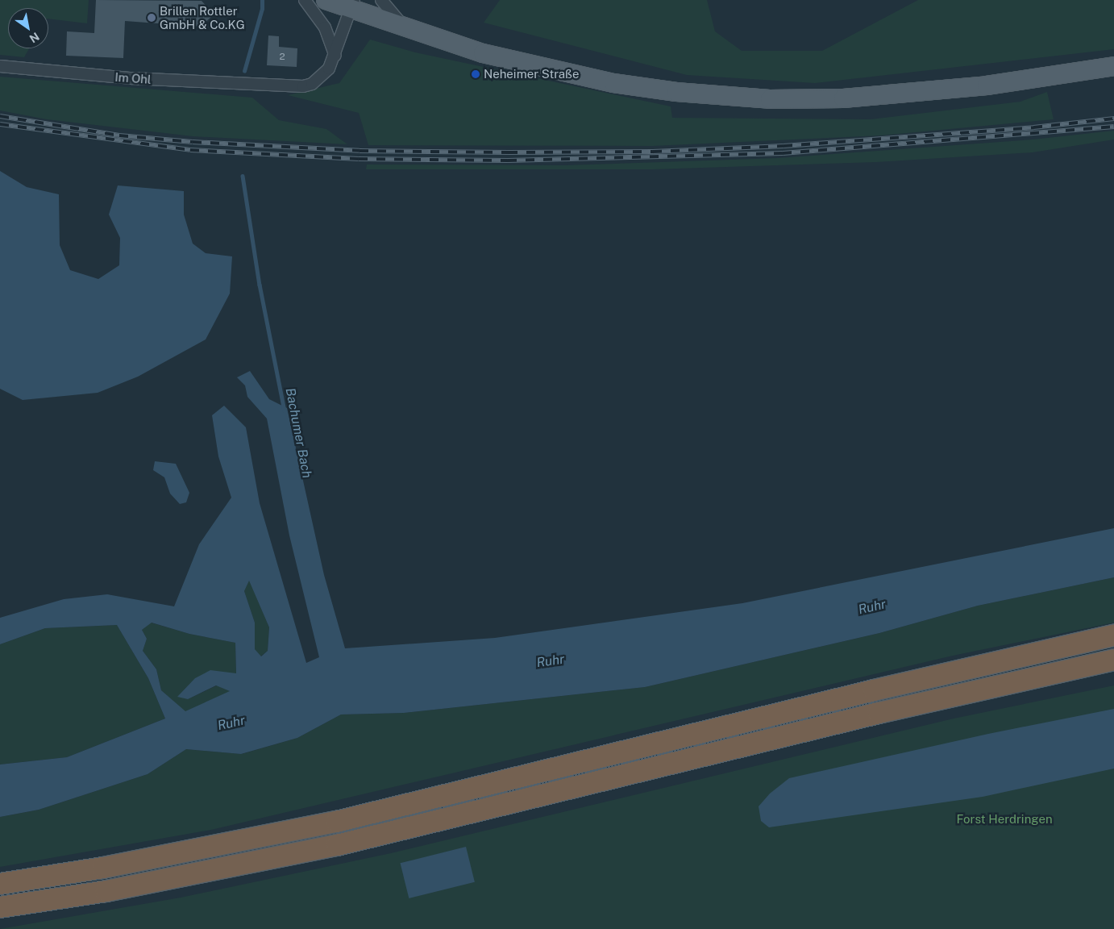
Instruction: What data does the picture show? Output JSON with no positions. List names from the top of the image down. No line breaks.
{"streets":{"street":["Im Ohl"]},"water":["Bachumer Bach","Ruhr"],"parks":["Forst Herdringen"],"places":["Brillen Rottler GmbH & Co.KG","Neheimer Straße"],"house_numbers":["2"],"north":"bottom right"}
